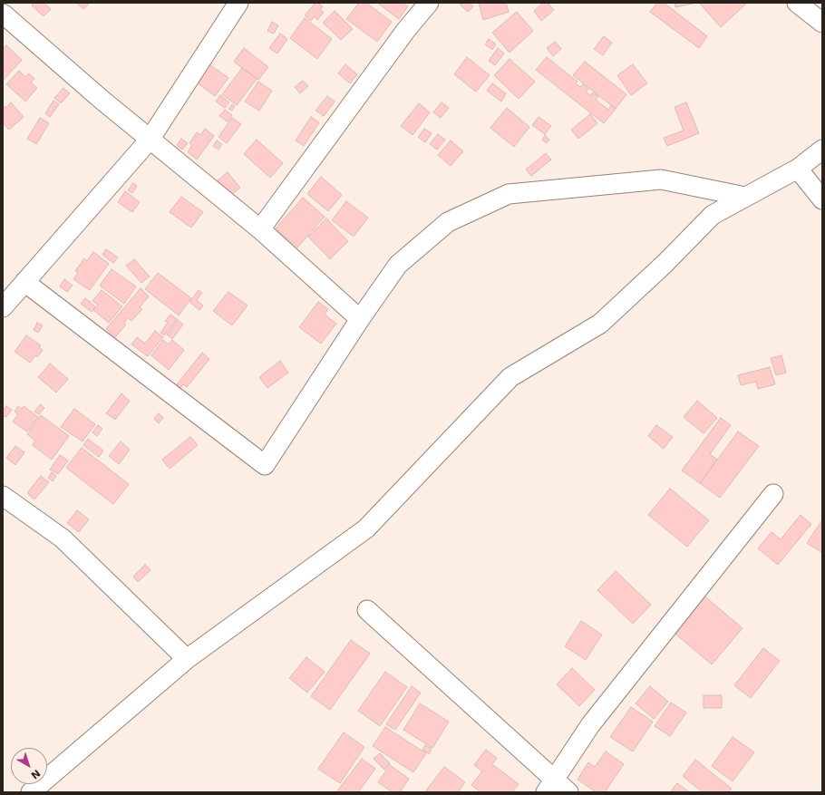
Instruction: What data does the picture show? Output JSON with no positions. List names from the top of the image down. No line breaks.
{"north":"bottom right"}
